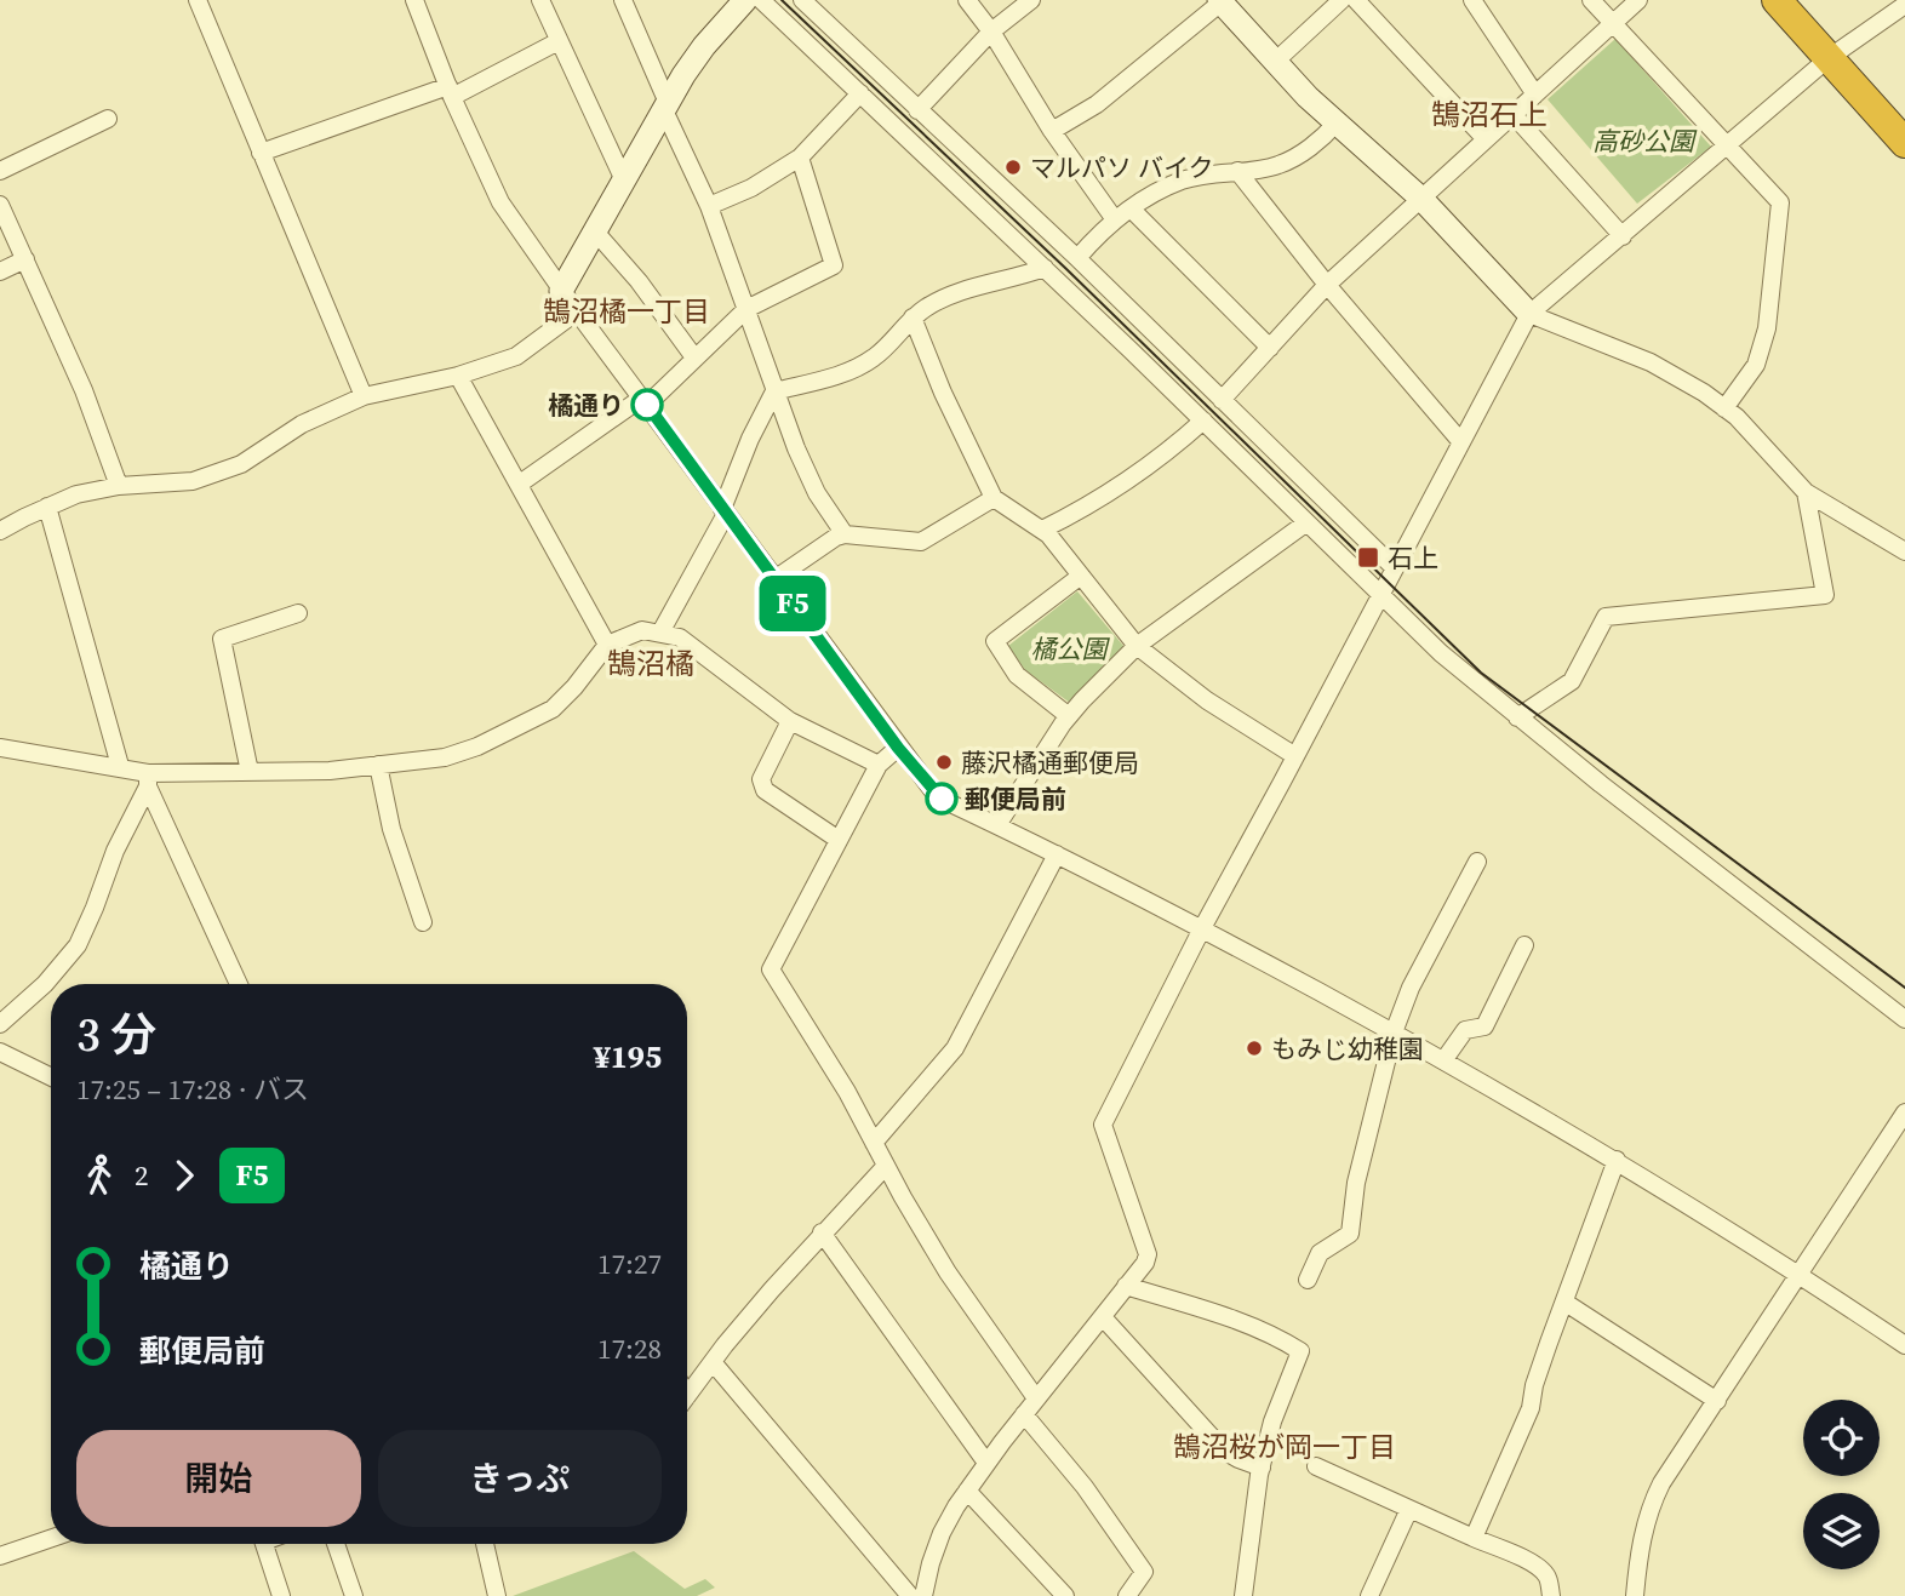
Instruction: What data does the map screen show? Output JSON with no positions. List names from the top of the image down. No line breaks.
{"districts":["鵠沼石上","鵠沼橘一丁目","鵠沼橘","鵠沼桜が岡一丁目"],"parks":["高砂公園","橘公園"],"places":{"other":["マルパソ バイク","橘通り","藤沢橘通郵便局","郵便局前","もみじ幼稚園"],"transit":["石上"]},"lines":["bus line F5"],"page":{"on_map":"F5","heading":["3 分","17:25 – 17:28 · バス","¥195"],"legs":["2","F5"],"list":[{"name":"橘通り","value":"17:27"},{"name":"郵便局前","value":"17:28"}],"buttons":["開始","きっぷ"]}}
